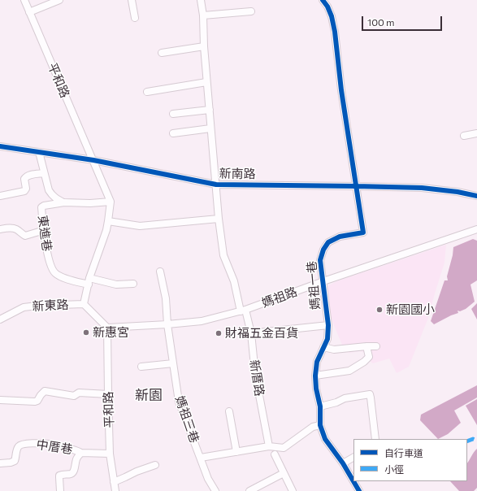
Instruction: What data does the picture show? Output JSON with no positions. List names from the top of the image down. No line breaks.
{"streets":{"street":["平和路","新南路","東進巷","媽祖一巷","媽祖路","新東路","新厝路","媽祖三巷","中厝巷"]},"crossings":[["平和路","新南路"],["平和路","東進巷"],["平和路","媽祖路"],["平和路","中厝巷"],["新南路","媽祖一巷"],["新南路","新厝路"],["媽祖一巷","媽祖路"],["媽祖路","新厝路"],["媽祖路","媽祖三巷"]],"districts":["新園"],"places":["新園國小","新惠宮","財福五金百貨"],"legend":["自行車道","小徑"],"scale_bar":"100 m"}
